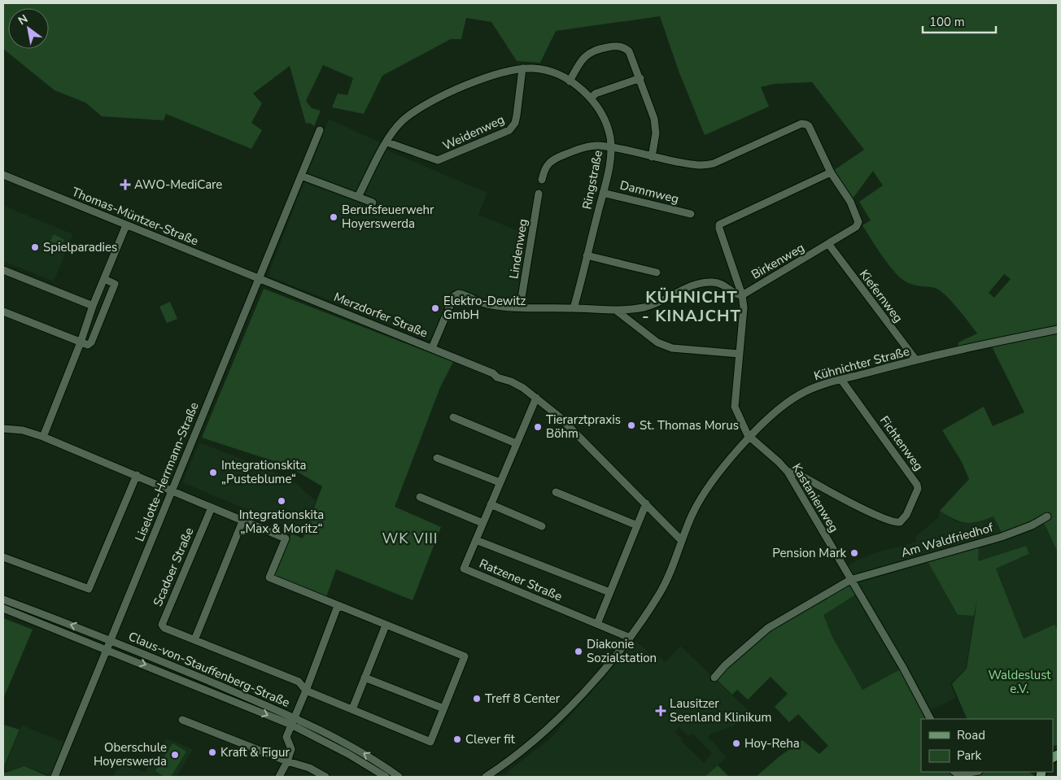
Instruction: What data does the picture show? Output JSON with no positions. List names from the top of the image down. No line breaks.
{"streets":{"street":["Weidenweg","Ringstraße","Dammweg","Thomas-Müntzer-Straße","Lindenweg","Birkenweg","Kiefernweg","Merzdorfer Straße","Kühnichter Straße","Fichtenweg","Liselotte-Herrmann-Straße","Kastanienweg","Am Waldfriedhof","Scadoer Straße","Ratzener Straße","Claus-von-Stauffenberg-Straße"]},"crossings":[["Weidenweg","Ringstraße"],["Ringstraße","Dammweg"],["Thomas-Müntzer-Straße","Merzdorfer Straße"],["Thomas-Müntzer-Straße","Liselotte-Herrmann-Straße"],["Birkenweg","Kiefernweg"],["Kiefernweg","Kühnichter Straße"],["Merzdorfer Straße","Kühnichter Straße"],["Merzdorfer Straße","Liselotte-Herrmann-Straße"],["Merzdorfer Straße","Ratzener Straße"],["Kühnichter Straße","Fichtenweg"],["Kühnichter Straße","Kastanienweg"],["Kühnichter Straße","Ratzener Straße"],["Fichtenweg","Kastanienweg"],["Liselotte-Herrmann-Straße","Claus-von-Stauffenberg-Straße"],["Kastanienweg","Am Waldfriedhof"]],"districts":["KÜHNICHT - KINAJCHT","WK VIII"],"parks":["Waldeslust e.V."],"places":{"health":["AWO-MediCare","Lausitzer Seenland Klinikum"],"other":["Berufsfeuerwehr Hoyerswerda","Spielparadies","Elektro-Dewitz GmbH","St. Thomas Morus","Tierarztpraxis Böhm","Integrationskita „Pusteblume“","Integrationskita „Max & Moritz“","Pension Mark","Diakonie Sozialstation","Treff 8 Center","Clever fit","Hoy-Reha","Kraft & Figur","Oberschule Hoyerswerda"]},"legend":["Road","Park"],"scale_bar":"100 m","north":"top left"}
